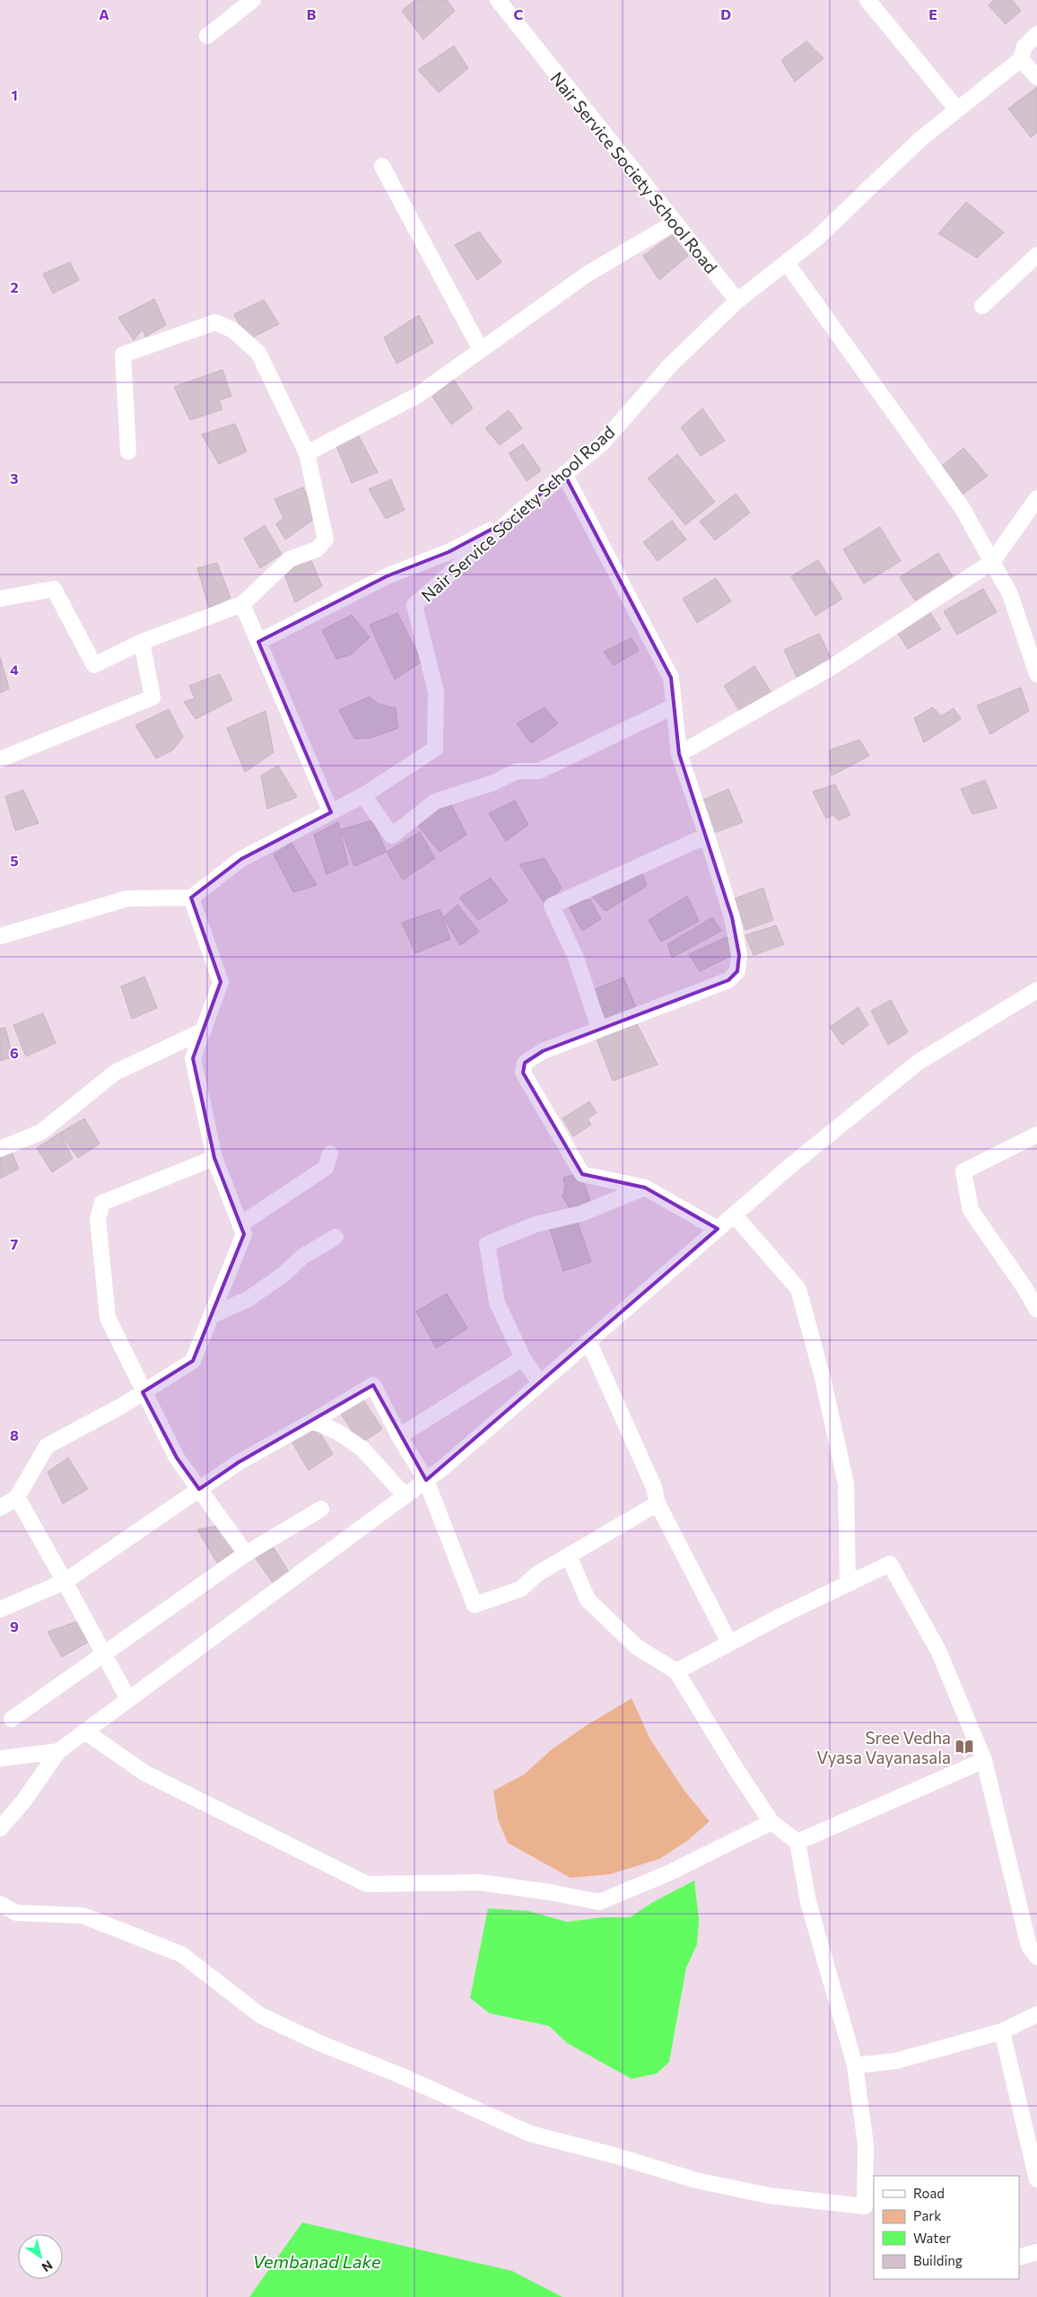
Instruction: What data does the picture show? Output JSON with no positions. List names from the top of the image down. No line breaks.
{"streets":{"street":["Nair Service Society School Road"]},"water":["Vembanad Lake"],"places":{"library":["Sree Vedha Vyasa Vayanasala"]},"legend":["Road","Park","Water","Building"],"north":"bottom right","grid":{"columns":["A","B","C","D","E"],"rows":["1","2","3","4","5","6","7","8","9"]}}
